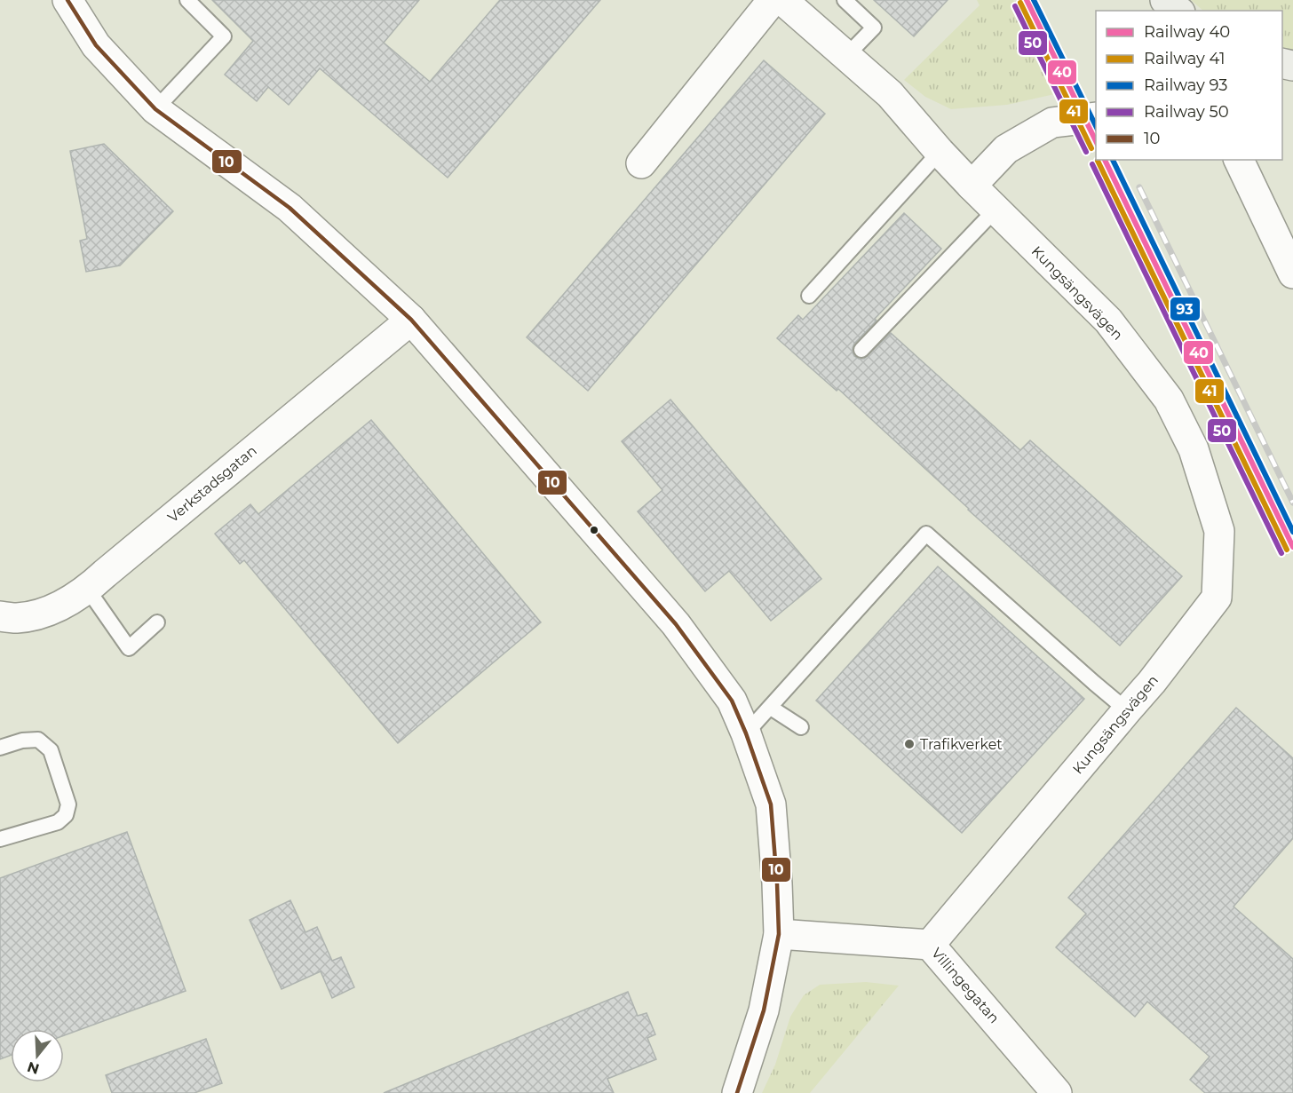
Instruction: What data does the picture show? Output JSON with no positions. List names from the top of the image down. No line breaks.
{"streets":{"street":["Kungsängsvägen","Verkstadsgatan","Villingegatan"]},"crossings":[["Kungsängsvägen","Villingegatan"]],"places":["Trafikverket"],"lines":["rail line 40","rail line 93","transit line 10","rail line 41","rail line 50"],"legend":["Railway 40","Railway 41","Railway 93","Railway 50","10"],"north":"bottom"}
